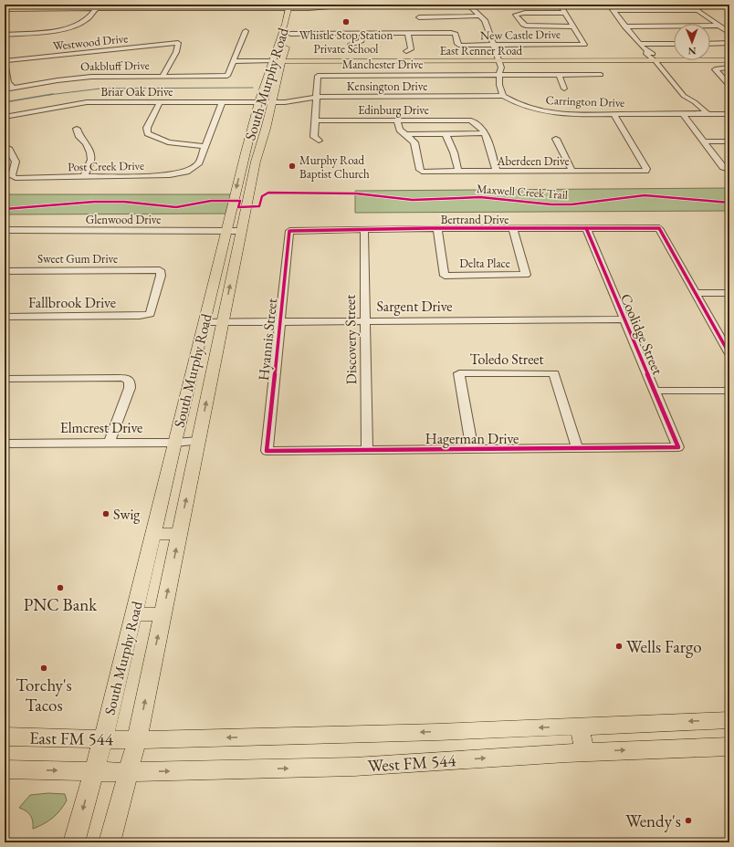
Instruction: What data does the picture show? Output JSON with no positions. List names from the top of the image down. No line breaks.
{"streets":{"main road":["East Renner Road","South Murphy Road","East FM 544","West FM 544"],"street":["New Castle Drive","Westwood Drive","Manchester Drive","Oakbluff Drive","Kensington Drive","Briar Oak Drive","Carrington Drive","Edinburg Drive","Aberdeen Drive","Post Creek Drive","Glenwood Drive","Bertrand Drive","Sweet Gum Drive","Delta Place","Fallbrook Drive","Sargent Drive","Coolidge Street","Hyannis Street","Discovery Street","Toledo Street","Elmcrest Drive","Hagerman Drive"],"cycle path":["Maxwell Creek Trail"]},"crossings":[["New Castle Drive","South Murphy Road"],["Westwood Drive","Oakbluff Drive"],["East Renner Road","Oakbluff Drive"],["East Renner Road","South Murphy Road"],["Manchester Drive","Kensington Drive"],["South Murphy Road","Kensington Drive"],["South Murphy Road","Briar Oak Drive"],["South Murphy Road","Glenwood Drive"],["South Murphy Road","Sargent Drive"],["South Murphy Road","Elmcrest Drive"],["South Murphy Road","East FM 544"],["South Murphy Road","West FM 544"],["Kensington Drive","Briar Oak Drive"],["Kensington Drive","Carrington Drive"],["Carrington Drive","Aberdeen Drive"],["Bertrand Drive","Delta Place"],["Bertrand Drive","Coolidge Street"],["Bertrand Drive","Hyannis Street"],["Bertrand Drive","Discovery Street"],["Sweet Gum Drive","Fallbrook Drive"],["Sargent Drive","Coolidge Street"],["Sargent Drive","Hyannis Street"],["Sargent Drive","Discovery Street"],["Coolidge Street","Hagerman Drive"],["Hyannis Street","Hagerman Drive"],["Discovery Street","Hagerman Drive"],["Toledo Street","Hagerman Drive"],["East FM 544","West FM 544"]],"places":["Whistle Stop Station Private School","Murphy Road Baptist Church","Swig","PNC Bank","Wells Fargo","Torchy's Tacos","Wendy's"],"north":"bottom"}
